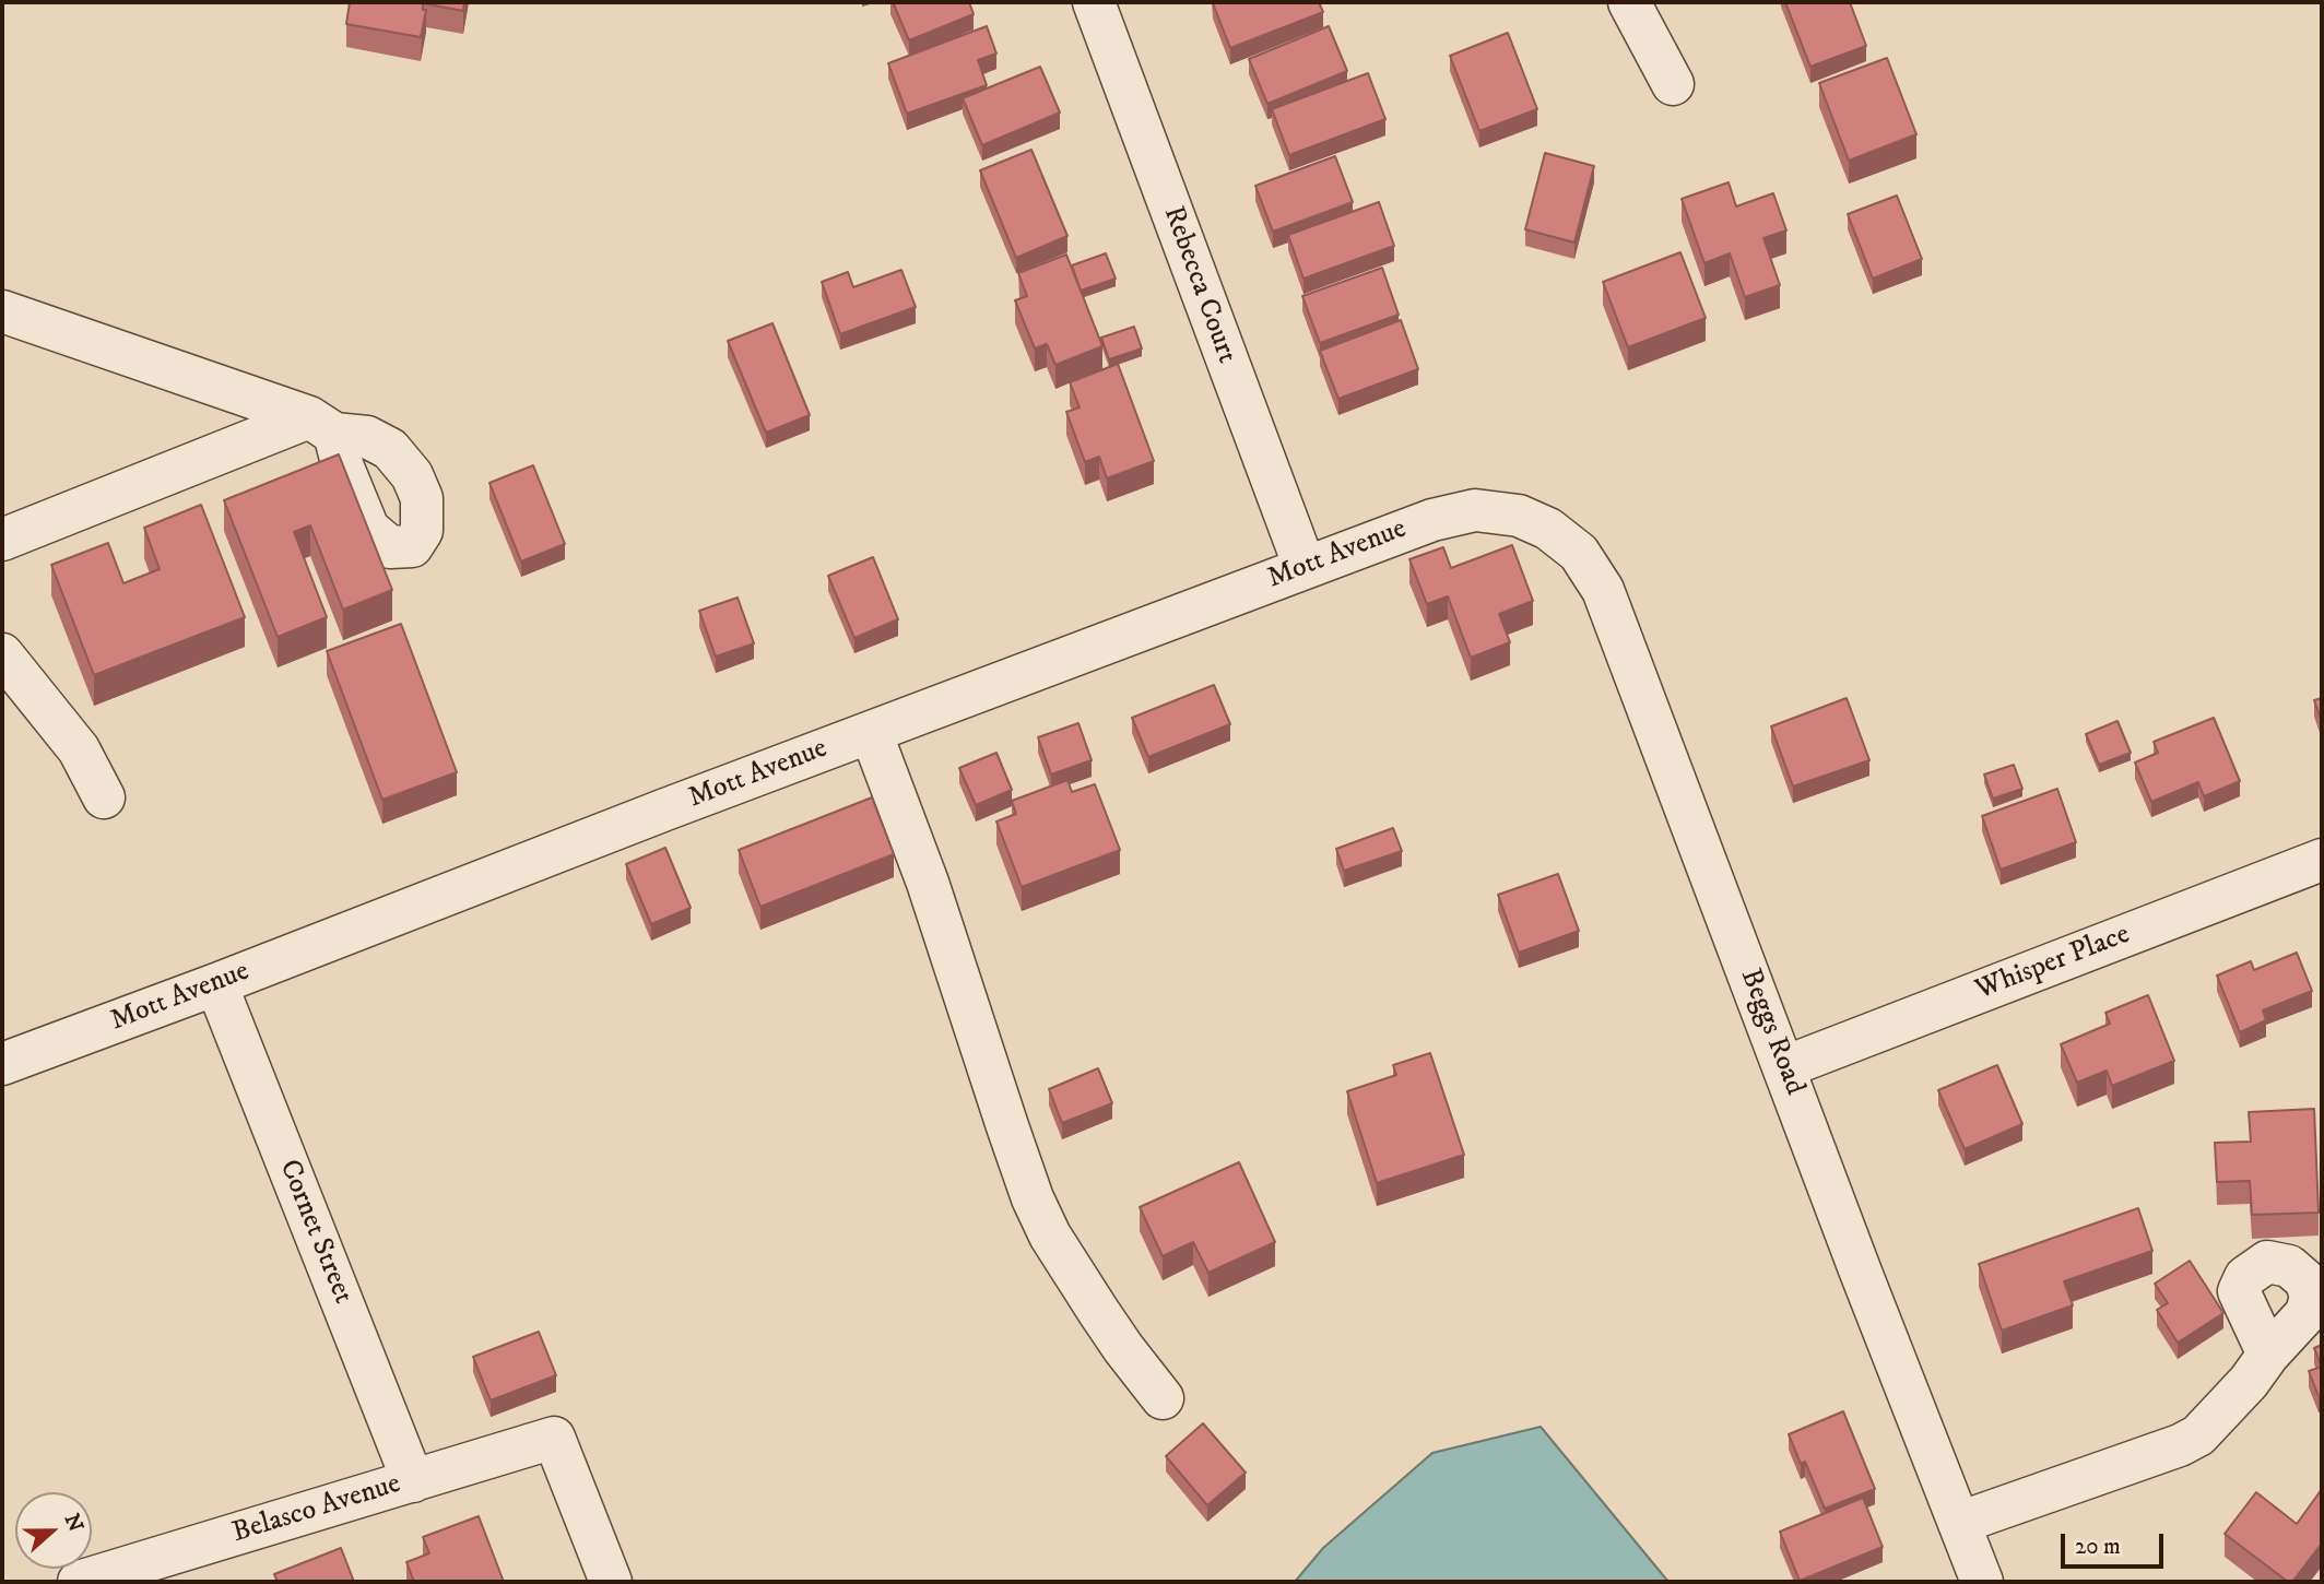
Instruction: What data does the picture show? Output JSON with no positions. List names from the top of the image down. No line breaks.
{"streets":{"street":["Rebecca Court","Mott Avenue","Whisper Place","Beggs Road","Cornet Street","Belasco Avenue"]},"crossings":[["Rebecca Court","Mott Avenue"],["Mott Avenue","Beggs Road"],["Mott Avenue","Cornet Street"],["Whisper Place","Beggs Road"],["Cornet Street","Belasco Avenue"]],"scale_bar":"20 m","north":"right"}
